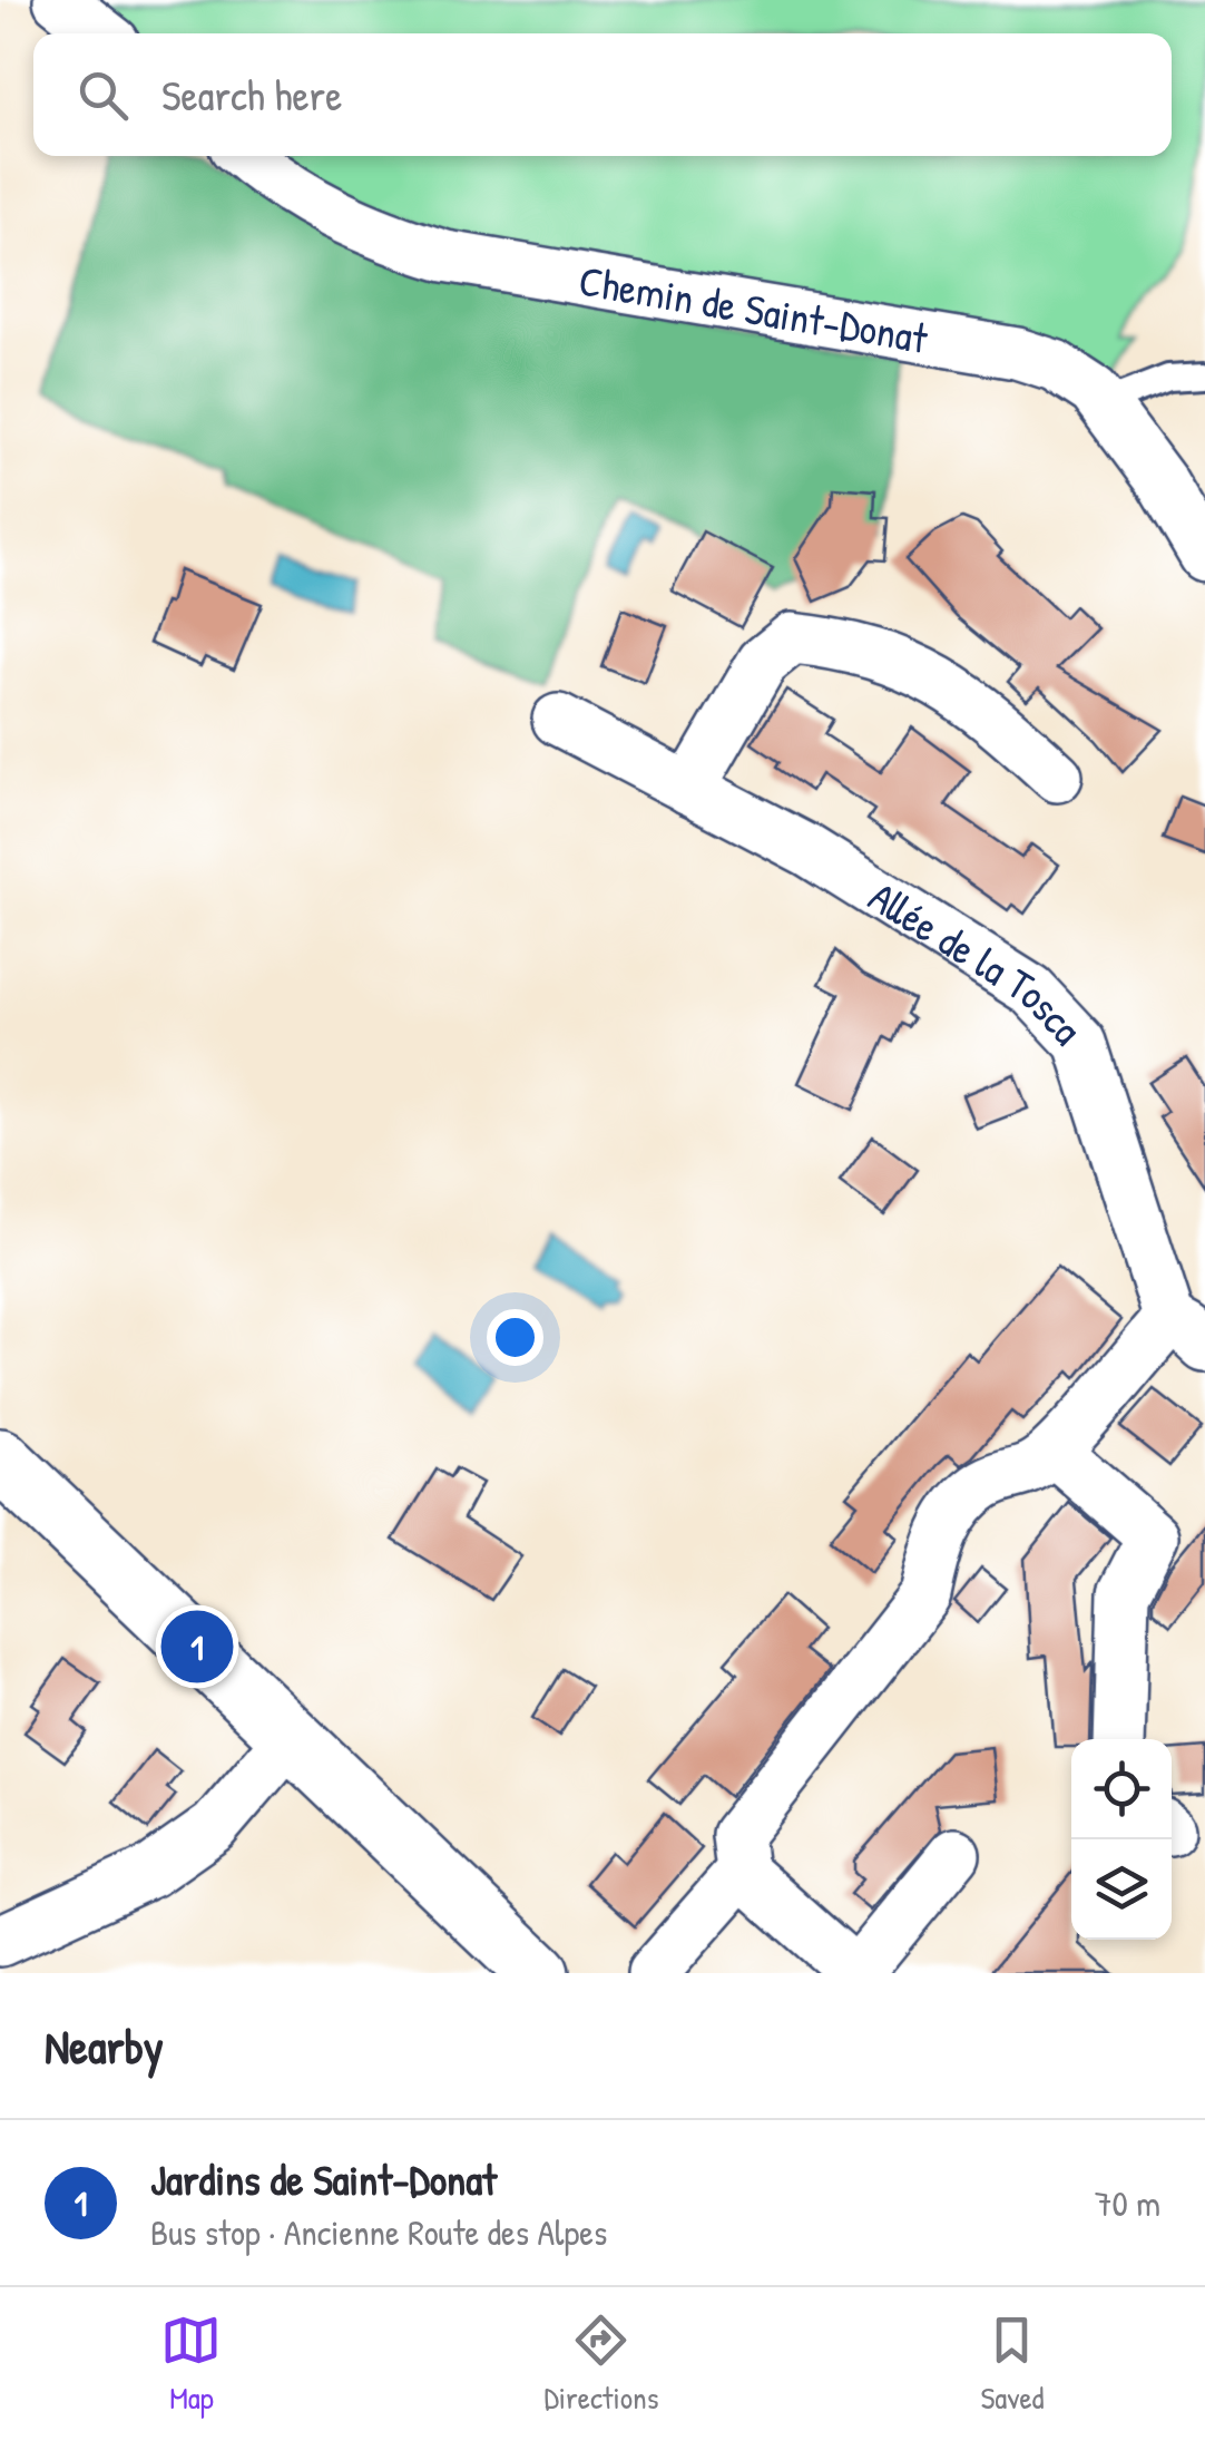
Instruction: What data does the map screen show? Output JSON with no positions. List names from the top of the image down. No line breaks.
{"streets":{"street":["Chemin de Saint-Donat","Allée de la Tosca"]},"page":{"search":"Search here","pins":"1","heading":"Nearby","list":[{"mark":"1","name":"Jardins de Saint-Donat","note":"Bus stop · Ancienne Route des Alpes","value":"70 m"}],"nav":["Map","Directions","Saved"]}}
